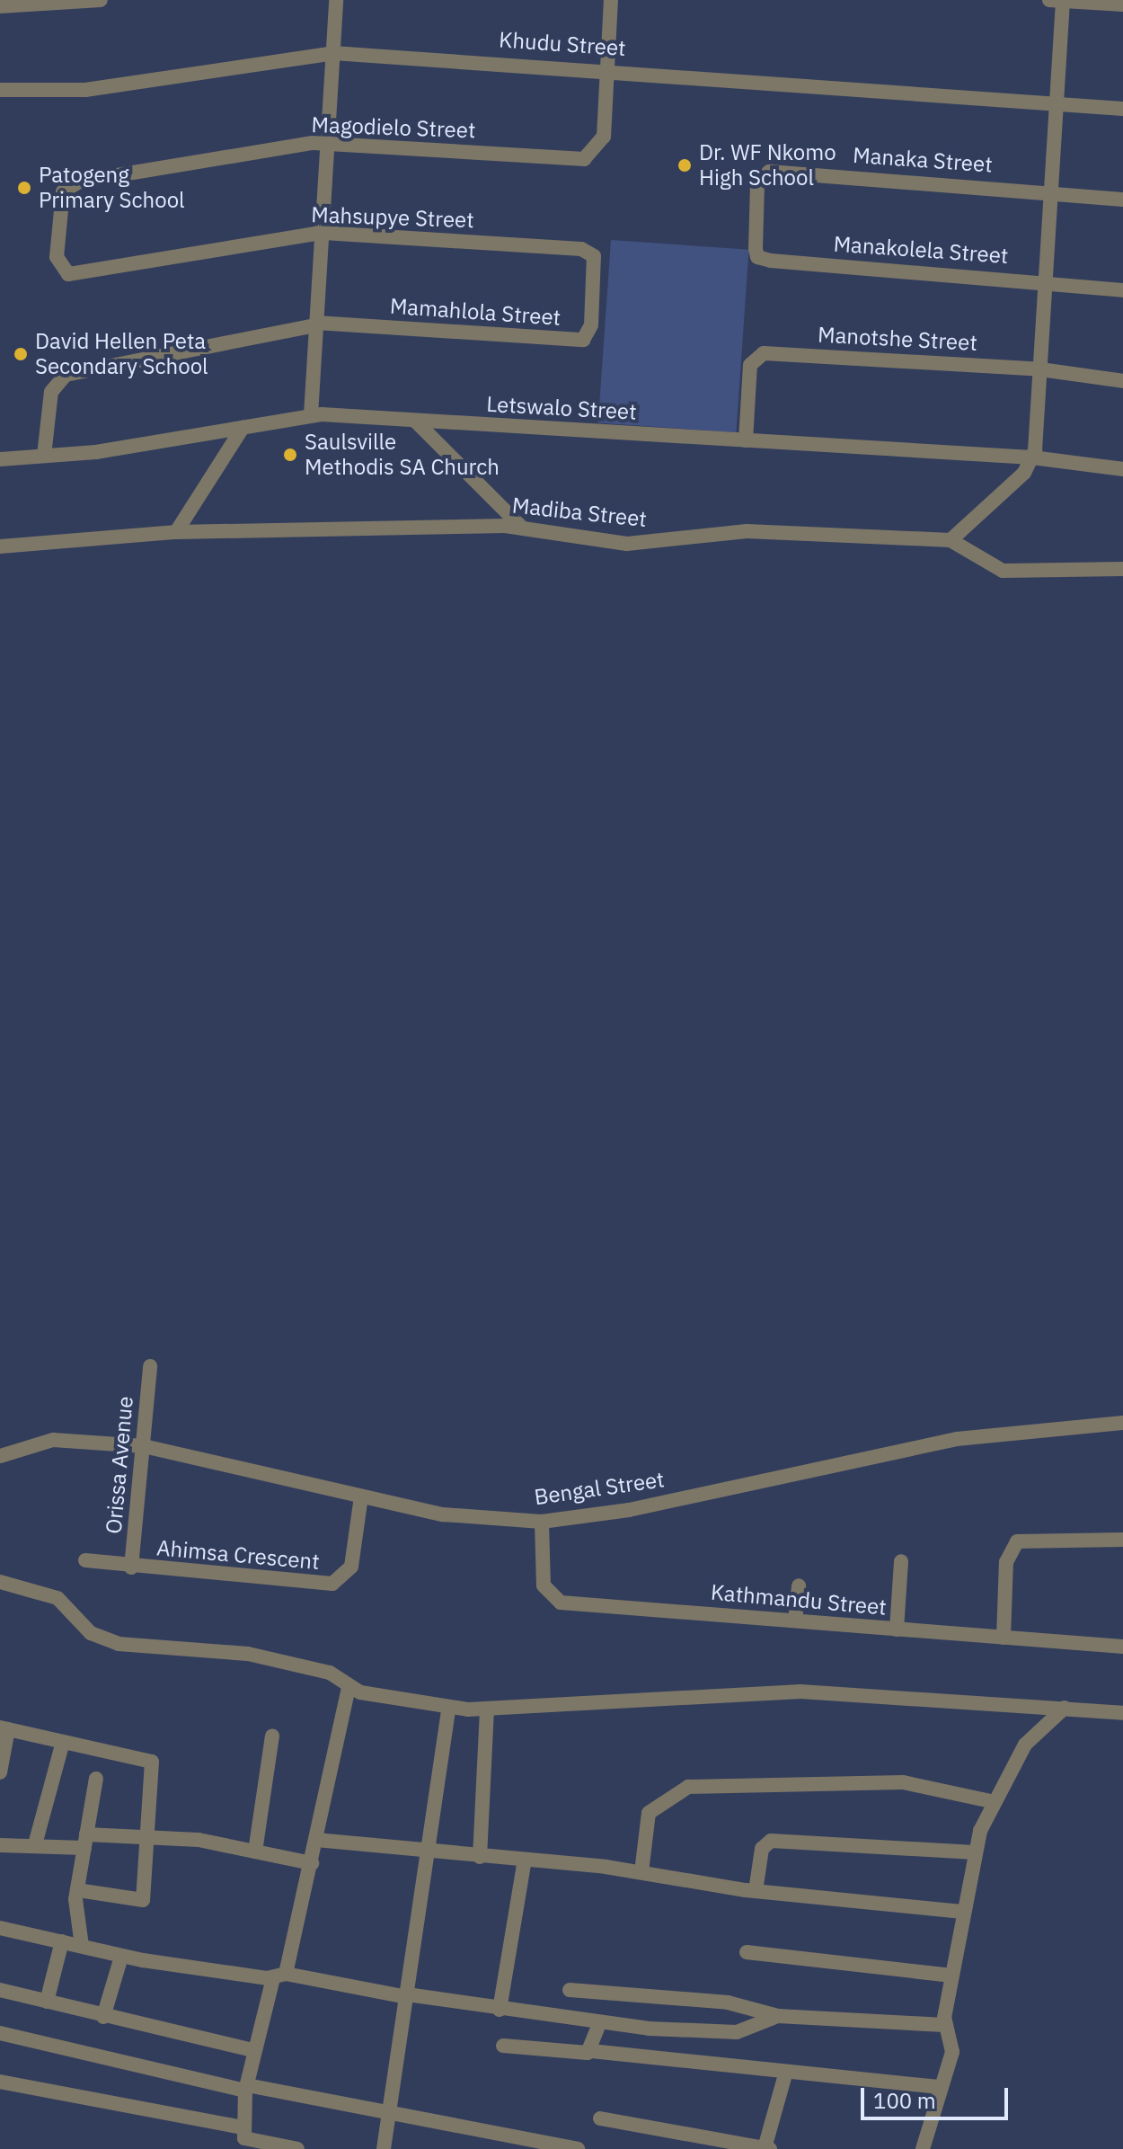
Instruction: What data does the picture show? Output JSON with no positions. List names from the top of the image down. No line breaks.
{"streets":{"street":["Khudu Street","Magodielo Street","Manaka Street","Mahsupye Street","Manakolela Street","Mamahlola Street","Manotshe Street","Letswalo Street","Madiba Street","Orissa Avenue","Bengal Street","Ahimsa Crescent","Kathmandu Street"]},"crossings":[["Khudu Street","Magodielo Street"],["Magodielo Street","Mahsupye Street"],["Manaka Street","Manakolela Street"],["Mahsupye Street","Mamahlola Street"],["Mamahlola Street","Letswalo Street"],["Manotshe Street","Letswalo Street"],["Orissa Avenue","Bengal Street"],["Orissa Avenue","Ahimsa Crescent"],["Bengal Street","Ahimsa Crescent"],["Bengal Street","Kathmandu Street"]],"places":["Dr. WF Nkomo High School","Patogeng Primary School","David Hellen Peta Secondary School","Saulsville Methodis SA Church"],"scale_bar":"100 m"}
